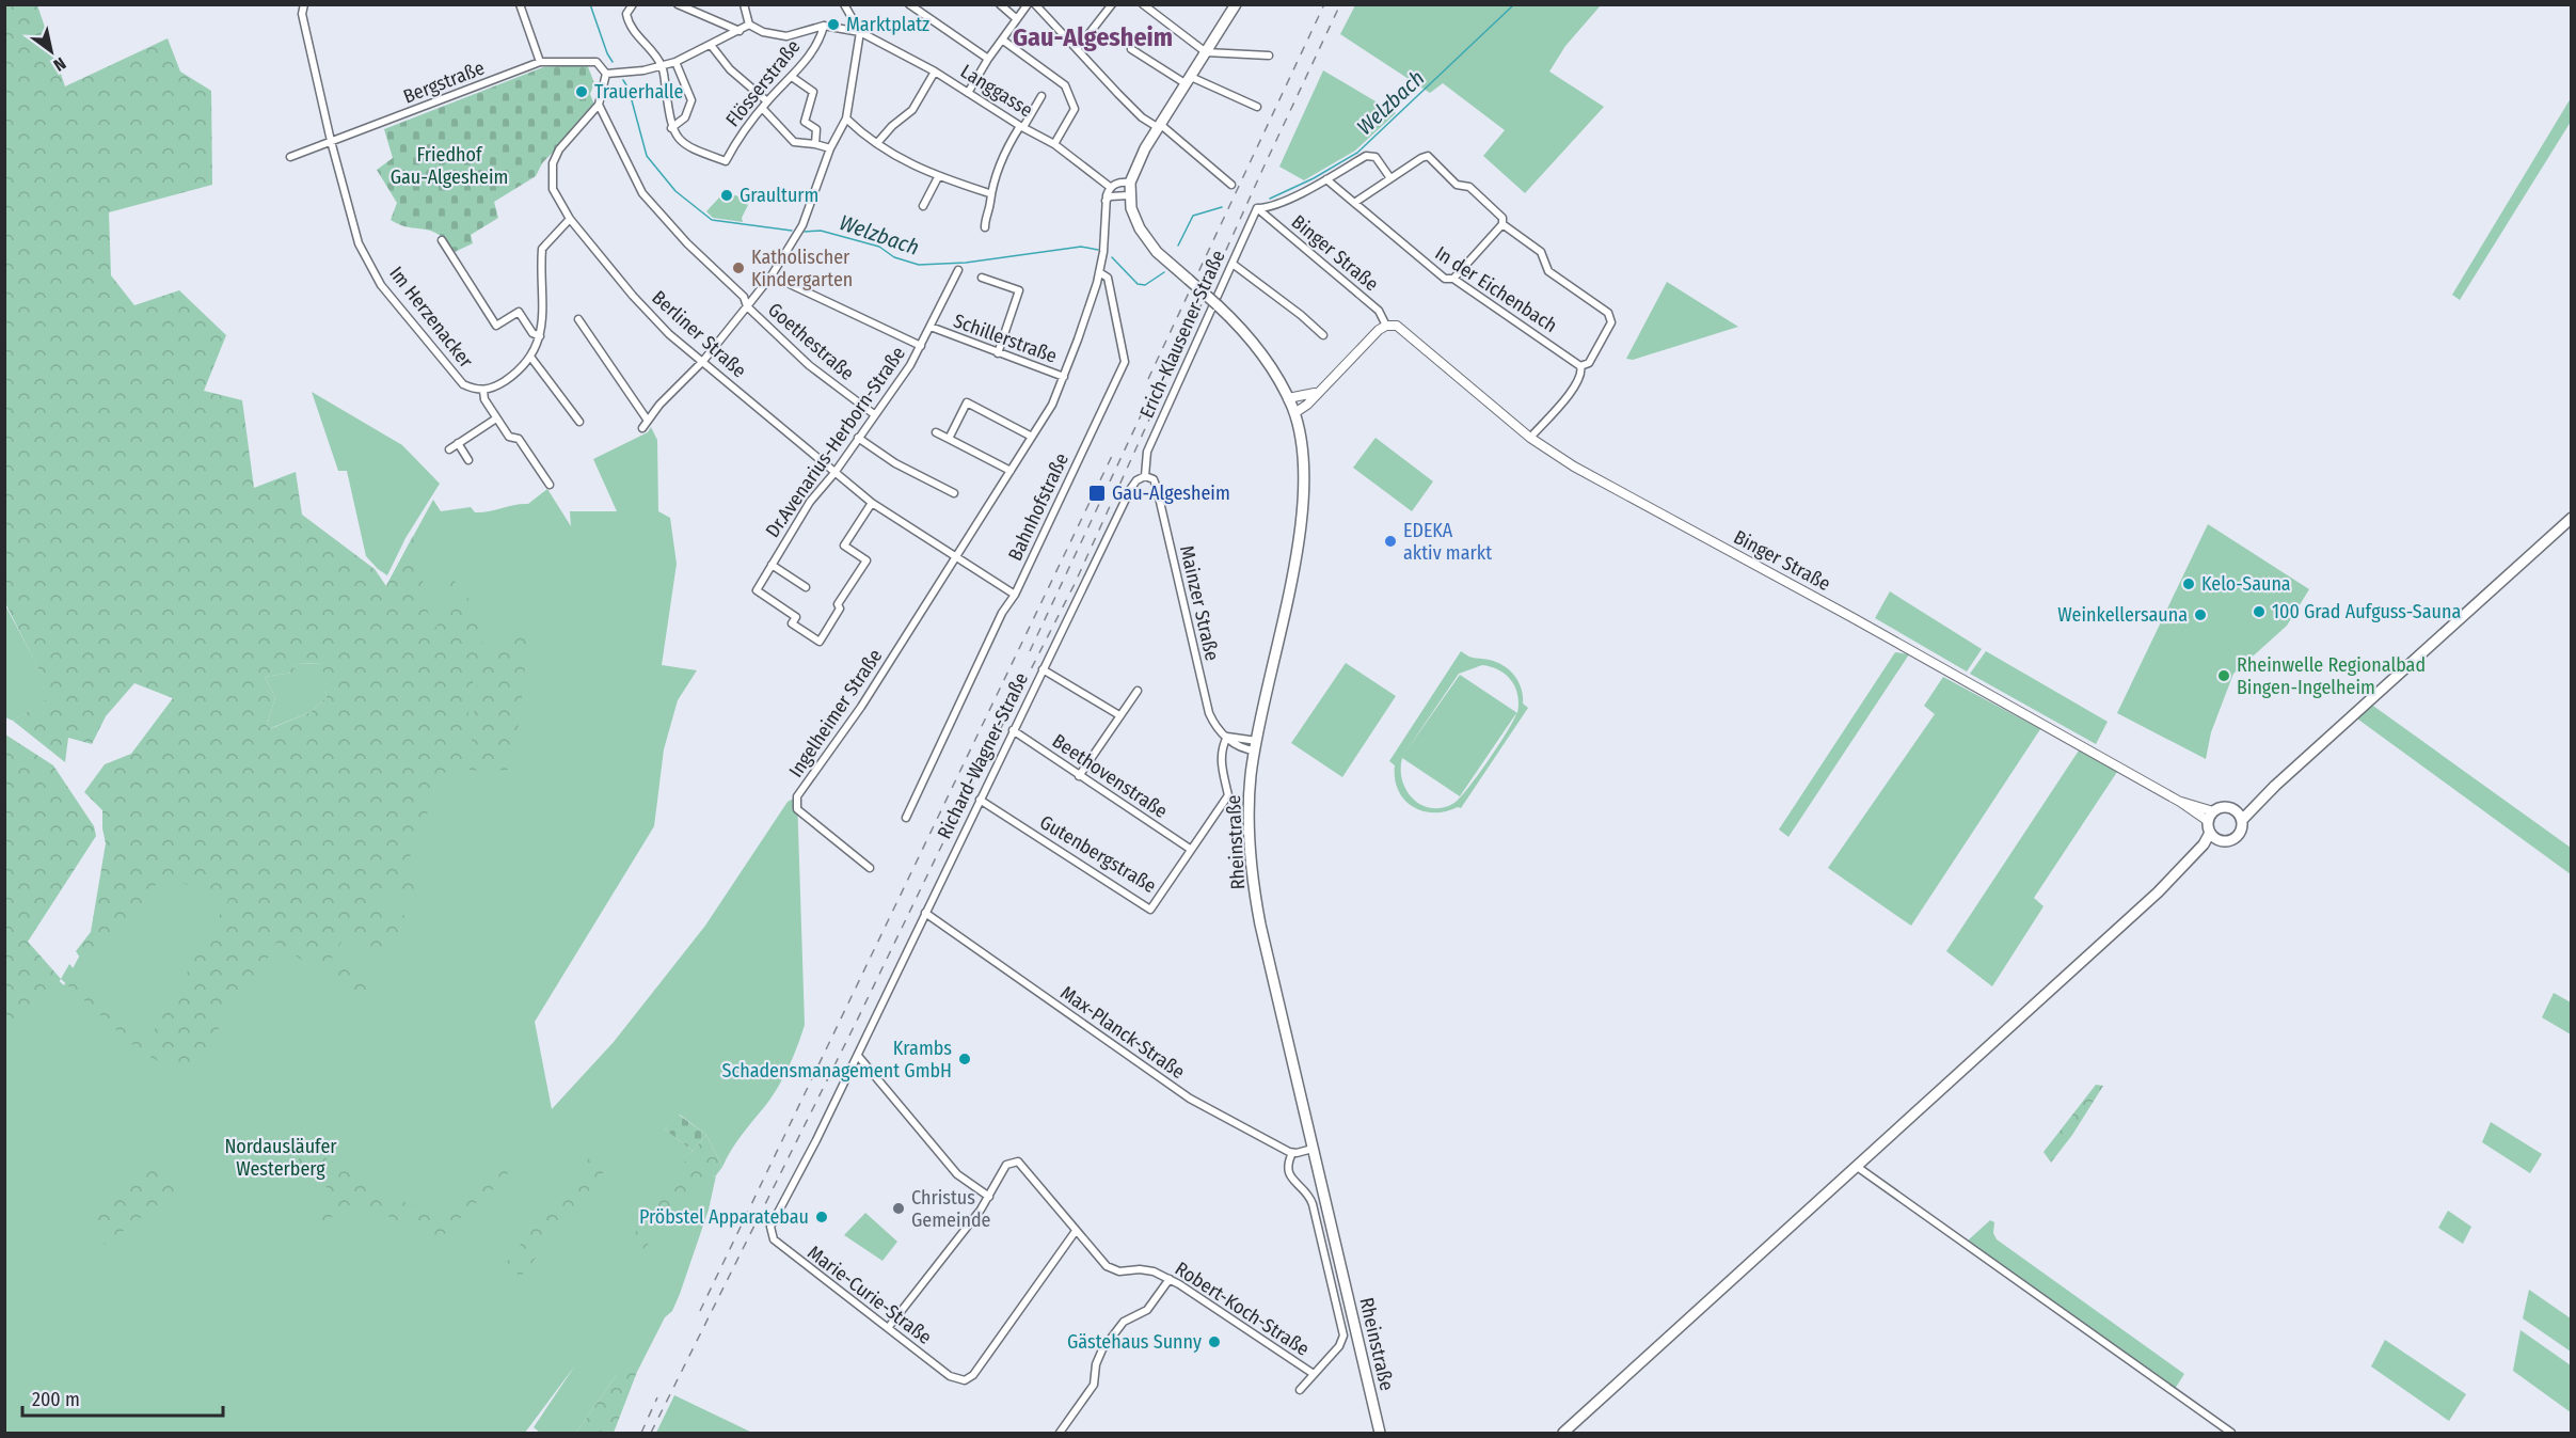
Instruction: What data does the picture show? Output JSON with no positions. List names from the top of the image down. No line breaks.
{"streets":{"main road":["Rheinstraße"],"street":["Bergstraße","Flösserstraße","Langgasse","Binger Straße","In der Eichenbach","Im Herzenacker","Berliner Straße","Erich-Klausener-Straße","Schillerstraße","Goethestraße","Dr.Avenarius-Herborn-Straße","Bahnhofstraße","Mainzer Straße","Ingelheimer Straße","Richard-Wagner-Straße","Beethovenstraße","Gutenbergstraße","Max-Planck-Straße","Marie-Curie-Straße","Robert-Koch-Straße"]},"crossings":[["Bergstraße","Im Herzenacker"],["Bergstraße","Berliner Straße"],["Binger Straße","Erich-Klausener-Straße"],["Berliner Straße","Goethestraße"],["Berliner Straße","Dr.Avenarius-Herborn-Straße"],["Berliner Straße","Ingelheimer Straße"],["Erich-Klausener-Straße","Mainzer Straße"],["Erich-Klausener-Straße","Richard-Wagner-Straße"],["Schillerstraße","Dr.Avenarius-Herborn-Straße"],["Schillerstraße","Ingelheimer Straße"],["Goethestraße","Dr.Avenarius-Herborn-Straße"],["Bahnhofstraße","Ingelheimer Straße"],["Mainzer Straße","Richard-Wagner-Straße"],["Mainzer Straße","Rheinstraße"],["Mainzer Straße","Gutenbergstraße"],["Richard-Wagner-Straße","Beethovenstraße"],["Richard-Wagner-Straße","Gutenbergstraße"],["Richard-Wagner-Straße","Max-Planck-Straße"],["Richard-Wagner-Straße","Marie-Curie-Straße"],["Beethovenstraße","Gutenbergstraße"],["Rheinstraße","Max-Planck-Straße"],["Rheinstraße","Robert-Koch-Straße"],["Marie-Curie-Straße","Robert-Koch-Straße"]],"districts":["Gau-Algesheim"],"water":["Welzbach"],"parks":["Friedhof Gau-Algesheim","Nordausläufer Westerberg"],"places":{"other":["Marktplatz","Trauerhalle","Graulturm","Katholischer Kindergarten","EDEKA aktiv markt","Kelo-Sauna","100 Grad Aufguss-Sauna","Weinkellersauna","Rheinwelle Regionalbad Bingen-Ingelheim","Krambs Schadensmanagement GmbH","Christus Gemeinde","Pröbstel Apparatebau","Gästehaus Sunny"],"transit":["Gau-Algesheim"]},"scale_bar":"200 m","north":"bottom right"}
